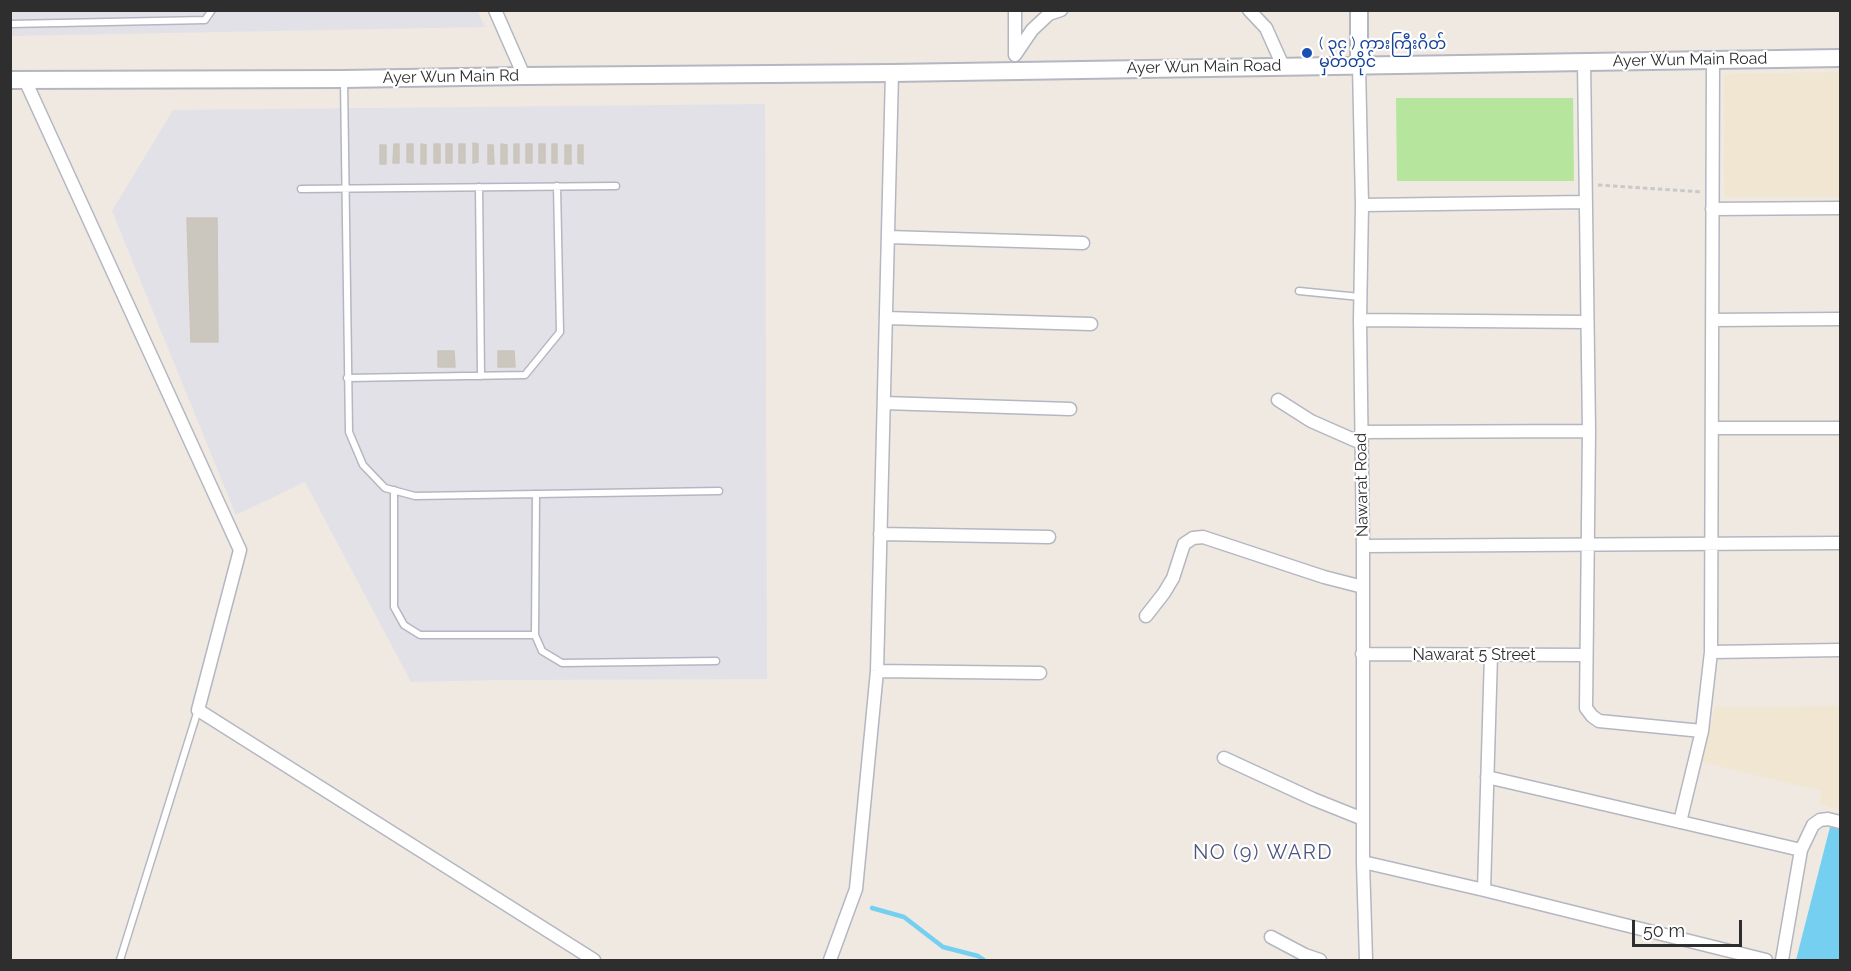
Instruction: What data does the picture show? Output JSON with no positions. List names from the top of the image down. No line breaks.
{"streets":{"main road":["Ayer Wun Main Road","Ayer Wun Main Rd","Nawarat Road"],"street":["Nawarat 5 Street"]},"crossings":[["Ayer Wun Main Road","Ayer Wun Main Rd"],["Ayer Wun Main Road","Nawarat Road"],["Nawarat Road","Nawarat 5 Street"]],"districts":["NO (9) WARD"],"places":["( ၃၄ ) ကားကြီးဂိတ် မှတ်တိုင်"],"scale_bar":"50 m"}
